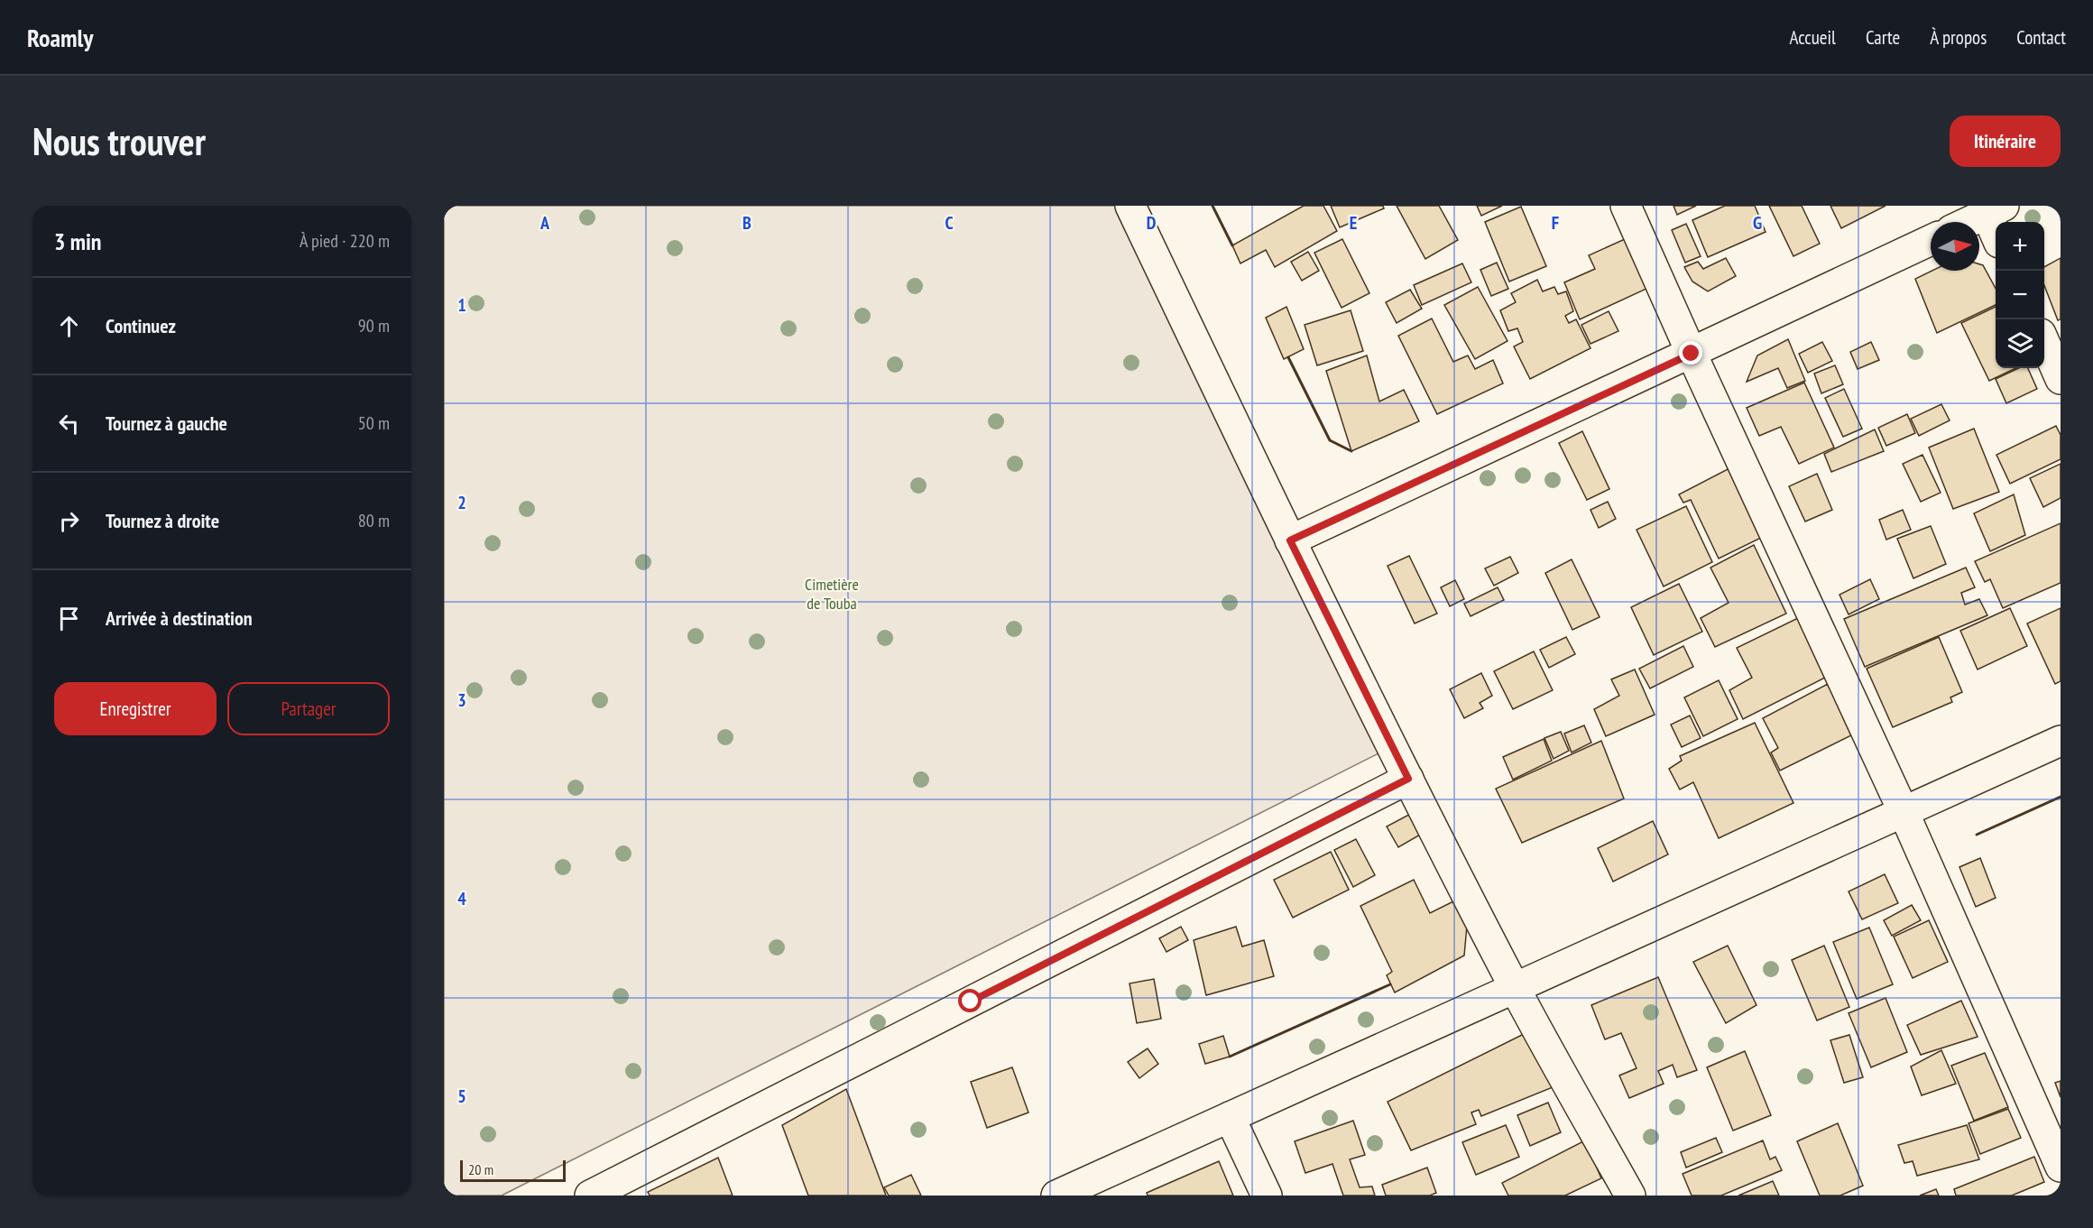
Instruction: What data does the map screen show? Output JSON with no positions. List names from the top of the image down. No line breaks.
{"parks":["Cimetière de Touba"],"scale_bar":"20 m","north":"right","page":{"header":"Roamly","nav":["Accueil","Carte","À propos","Contact"],"buttons":["Itinéraire",["Enregistrer","Partager"]],"title":"Nous trouver","heading":["3 min","À pied · 220 m"],"map_buttons":["+","−"],"list":[["Continuez","90 m"],["Tournez à gauche","50 m"],["Tournez à droite","80 m"],"Arrivée à destination"],"scale":"20 m"},"grid":{"columns":["A","B","C","D","E","F","G"],"rows":["1","2","3","4","5"]}}
